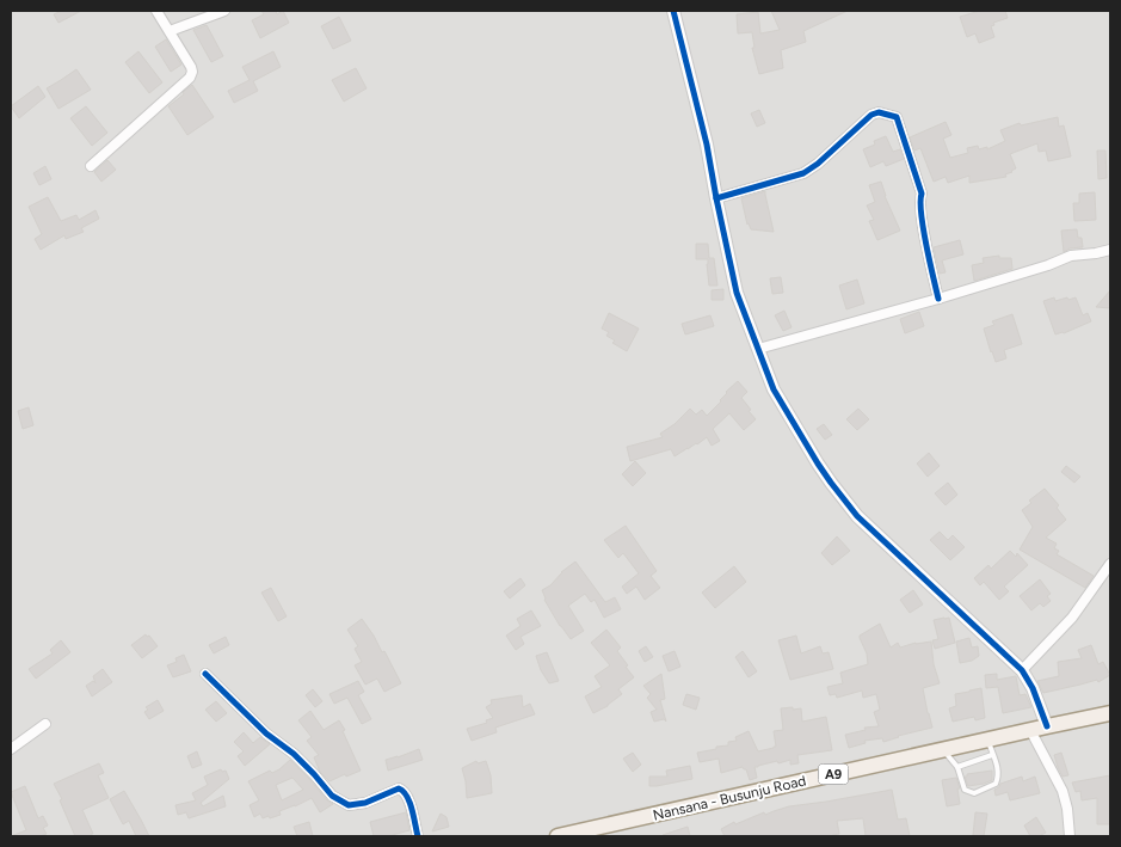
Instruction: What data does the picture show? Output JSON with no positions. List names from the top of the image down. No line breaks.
{"streets":{"main road":["A9","Nansana - Busunju Road"]}}
